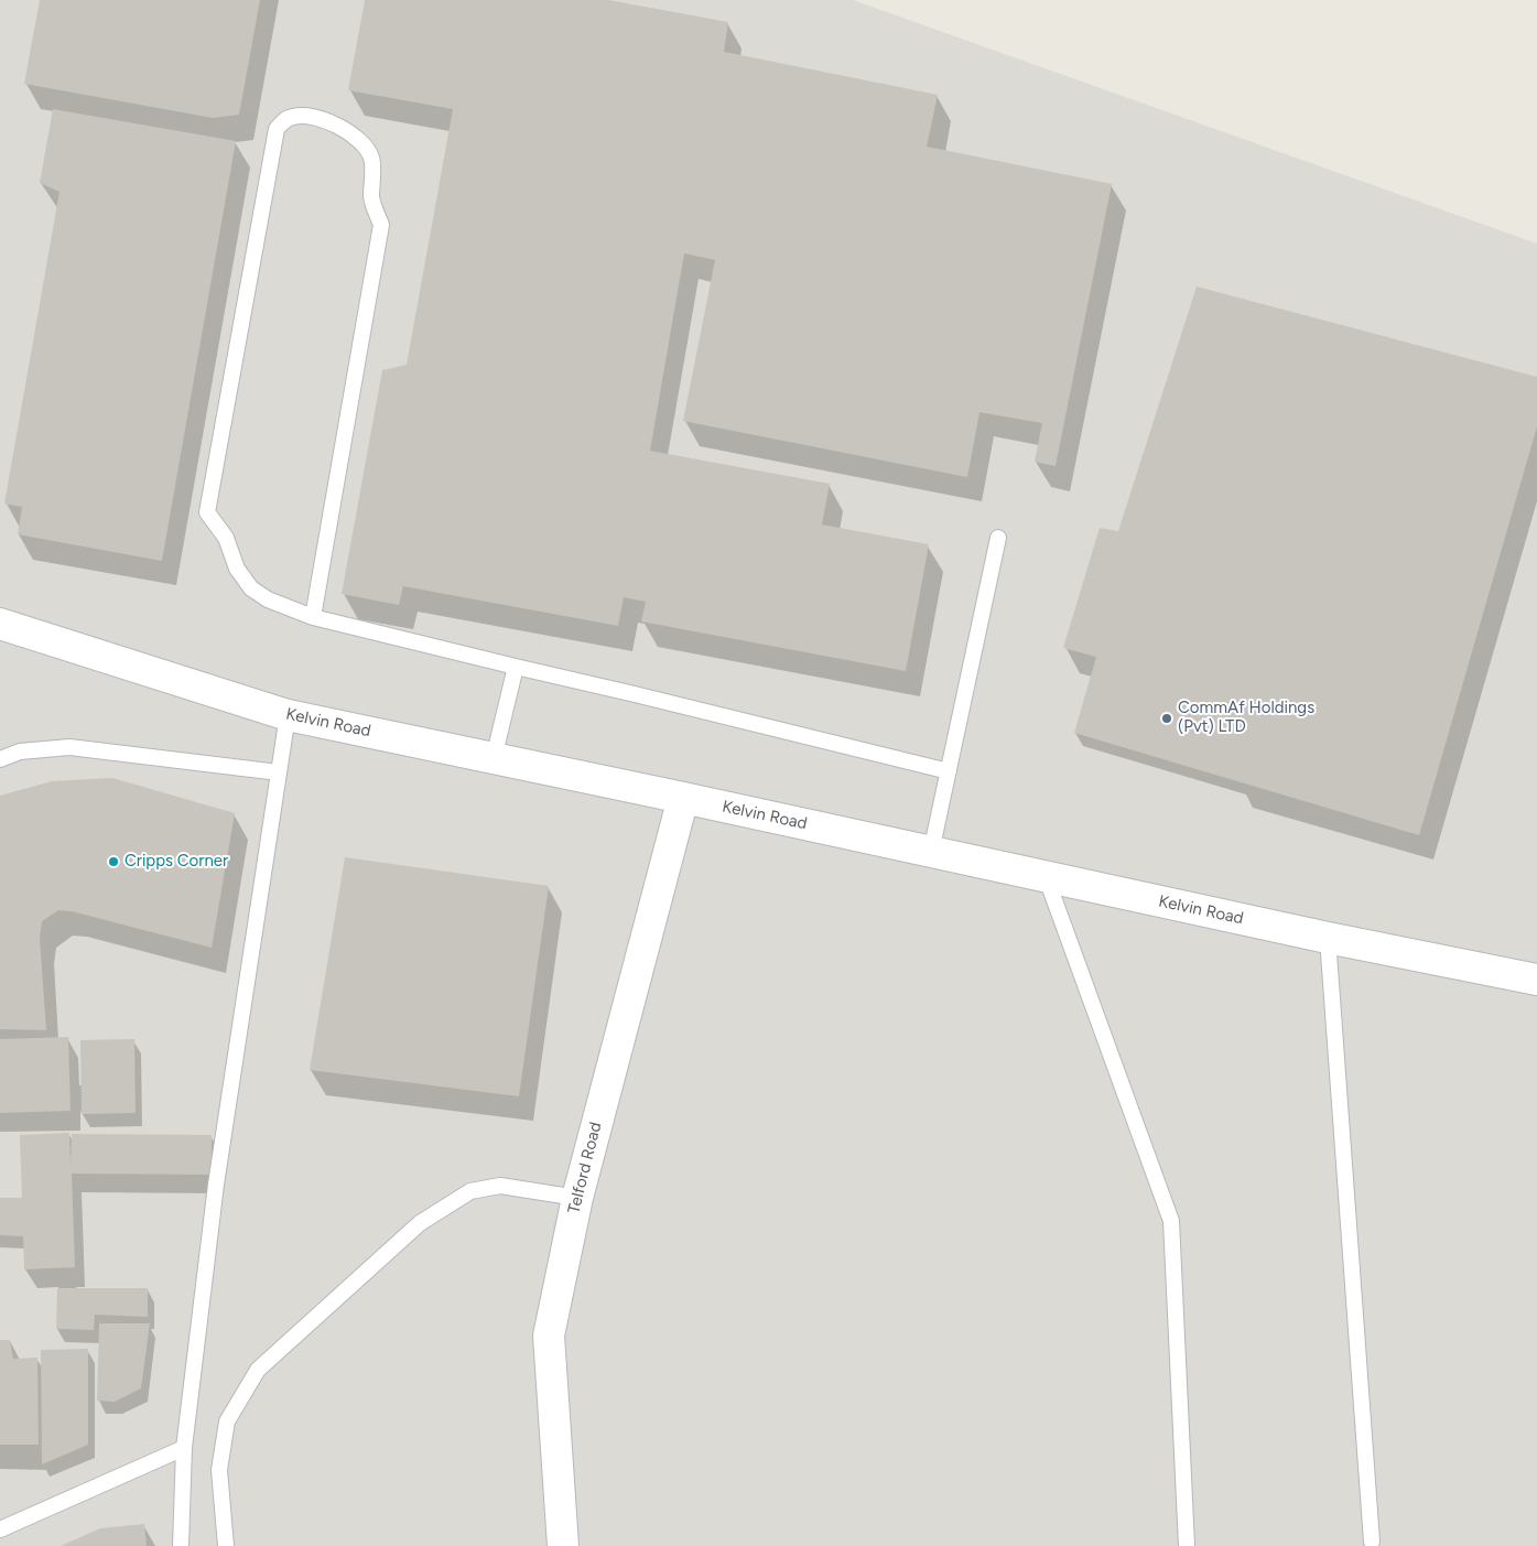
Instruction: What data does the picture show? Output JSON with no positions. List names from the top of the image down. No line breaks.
{"streets":{"street":["Kelvin Road","Telford Road"]},"crossings":[["Kelvin Road","Telford Road"]],"places":["CommAf Holdings (Pvt) LTD","Cripps Corner"]}
